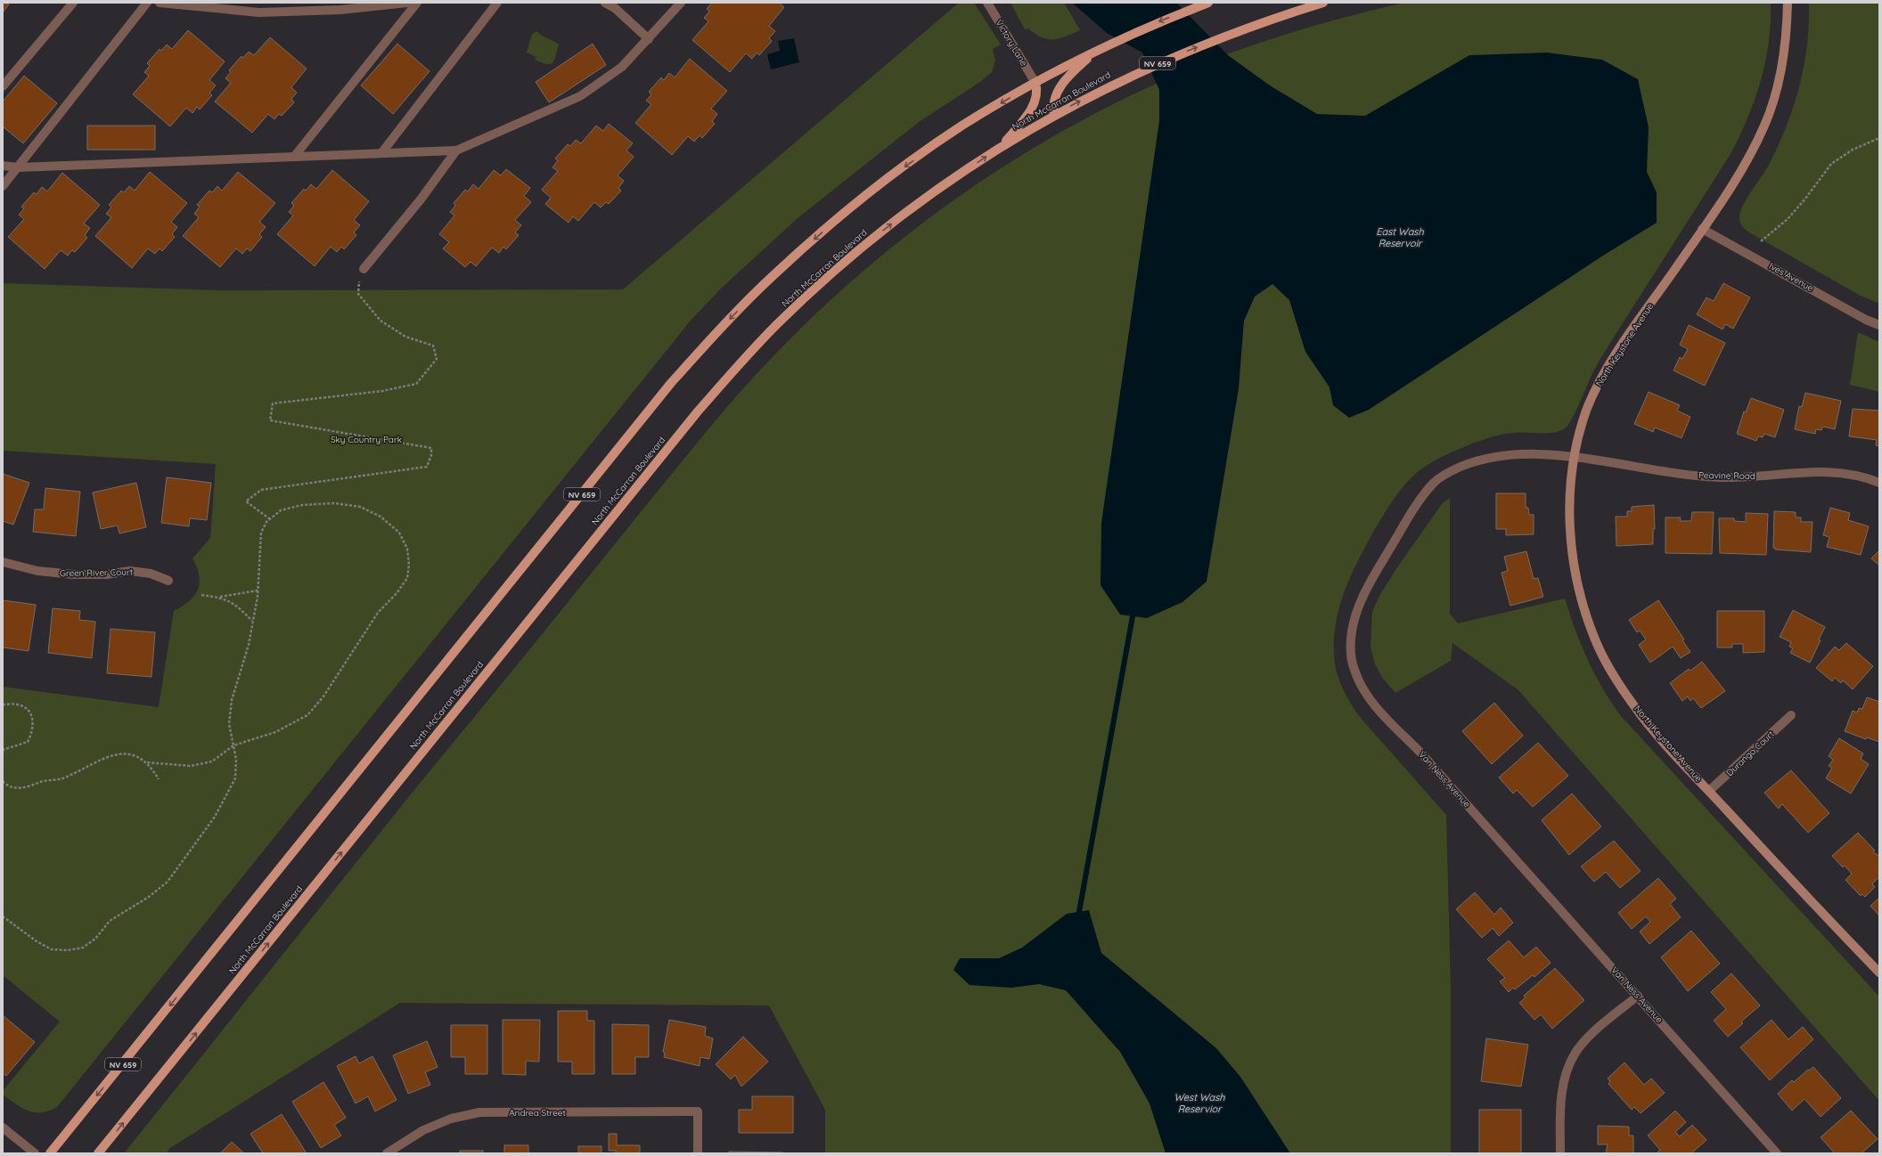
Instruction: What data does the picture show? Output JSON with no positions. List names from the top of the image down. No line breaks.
{"streets":{"main road":["NV 659","North McCarran Boulevard"],"street":["Victory Lane","Ives Avenue","North Keystone Avenue","Peavine Road","Green River Court","Durango Court","Van Ness Avenue","Andrea Street"]},"crossings":[["Victory Lane","NV 659"],["Ives Avenue","North Keystone Avenue"],["North Keystone Avenue","Peavine Road"],["North Keystone Avenue","Durango Court"],["North Keystone Avenue","Van Ness Avenue"],["Peavine Road","Van Ness Avenue"]],"water":["East Wash Reservoir","West Wash Reservior"],"parks":["Sky Country Park"]}
